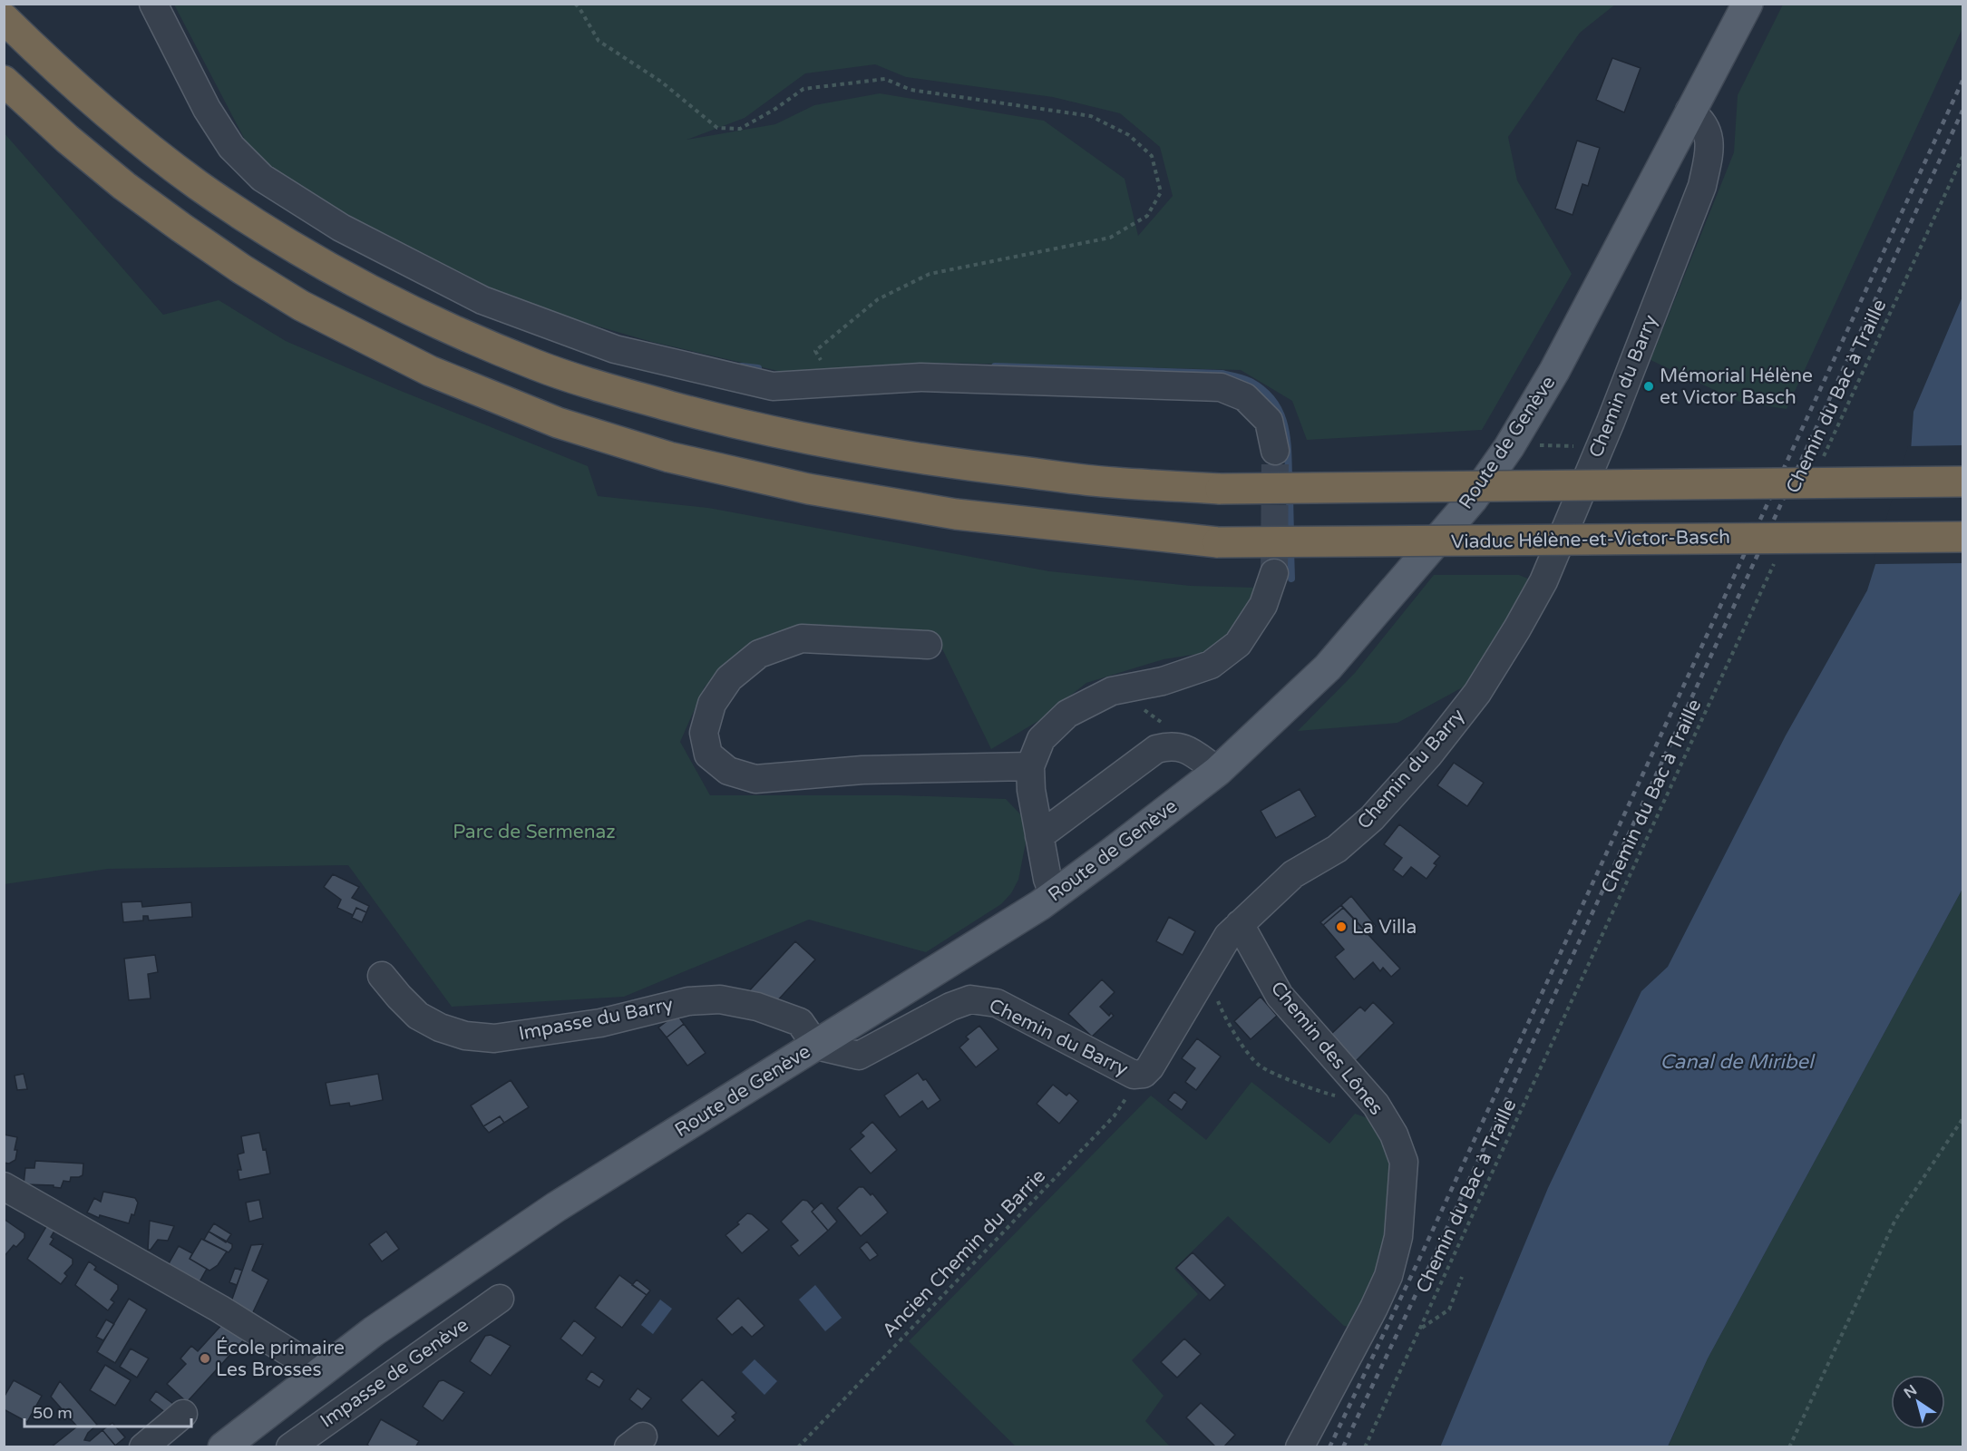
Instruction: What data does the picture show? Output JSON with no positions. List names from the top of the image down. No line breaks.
{"streets":{"highway":["Viaduc Hélène-et-Victor-Basch"],"main road":["Route de Genève"],"street":["Chemin du Barry","Impasse du Barry","Chemin des Lônes","Impasse de Genève"],"path":["Chemin du Bac à Traille","Ancien Chemin du Barrie"]},"crossings":[["Chemin du Barry","Route de Genève"],["Chemin du Barry","Impasse du Barry"],["Chemin du Barry","Chemin des Lônes"],["Chemin du Barry","Ancien Chemin du Barrie"],["Route de Genève","Impasse du Barry"]],"water":["Canal de Miribel"],"parks":["Parc de Sermenaz"],"places":["Mémorial Hélène et Victor Basch","La Villa","École primaire Les Brosses"],"scale_bar":"50 m","north":"top left"}
